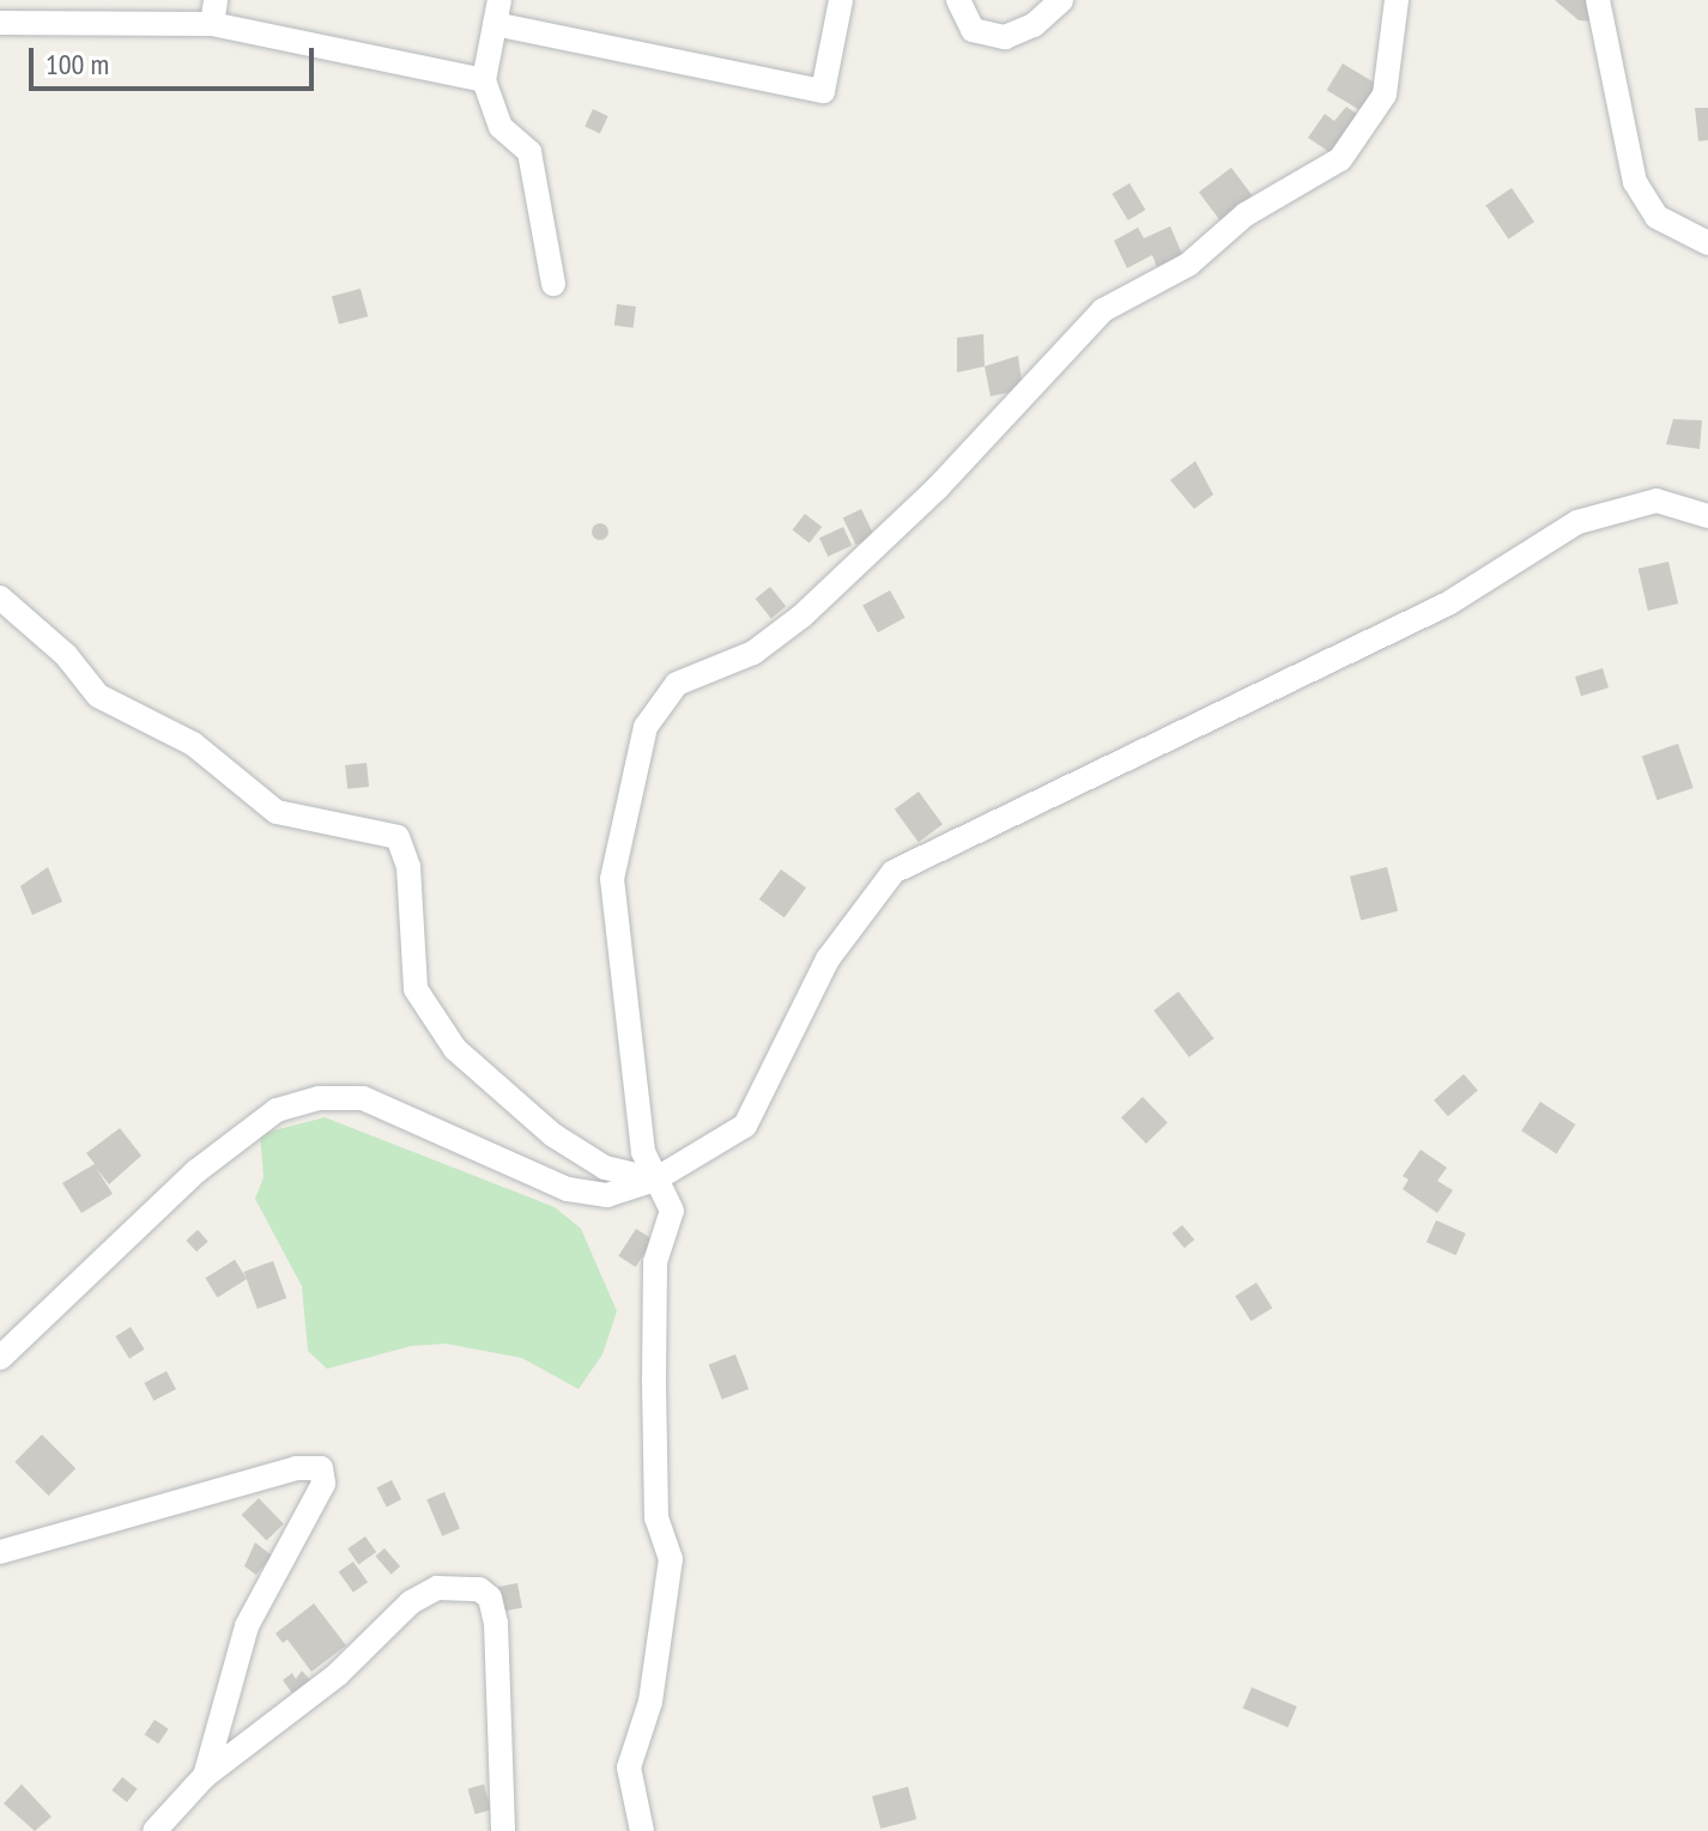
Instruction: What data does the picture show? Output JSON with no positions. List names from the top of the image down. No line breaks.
{"scale_bar":"100 m"}
